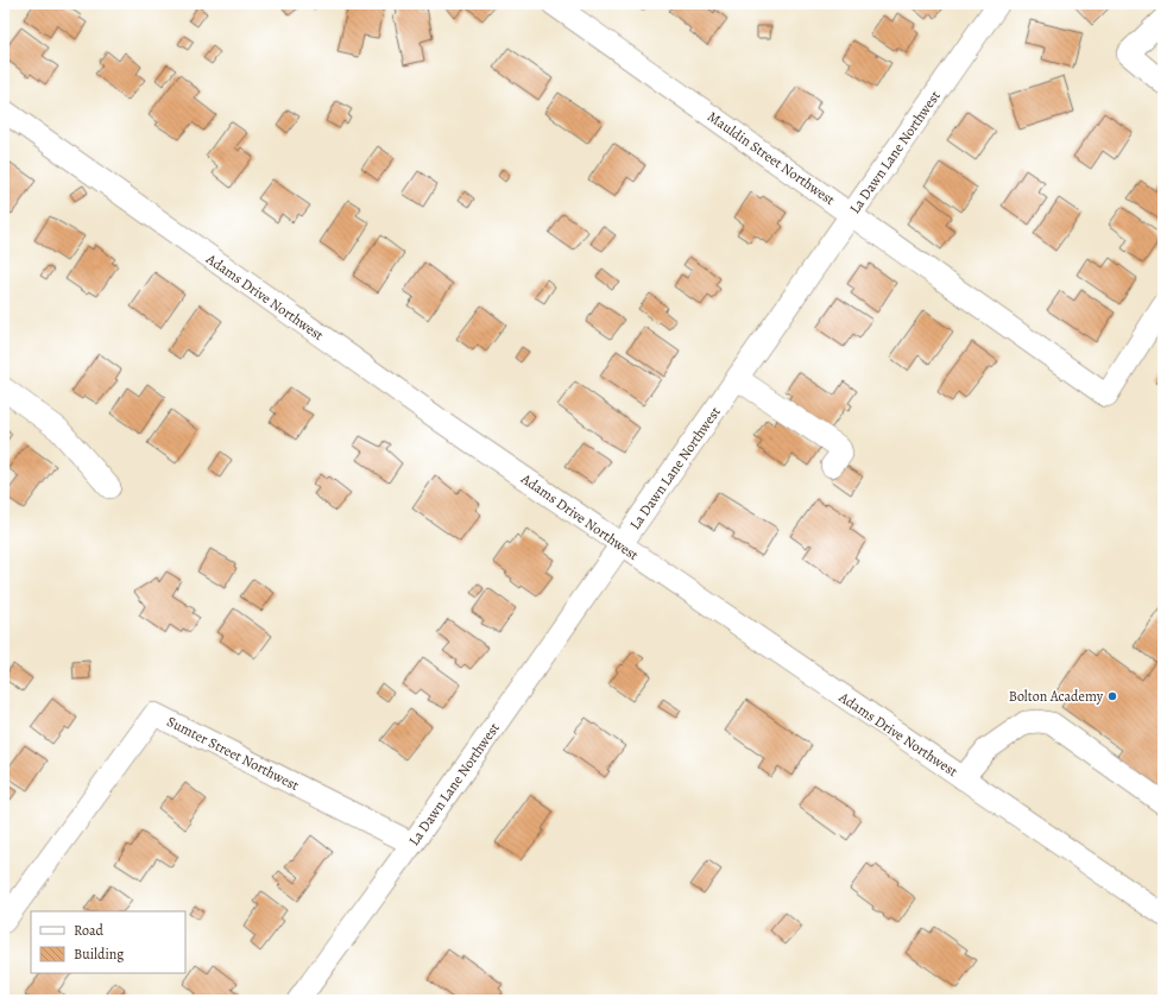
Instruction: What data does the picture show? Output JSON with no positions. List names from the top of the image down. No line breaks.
{"streets":{"street":["La Dawn Lane Northwest","Mauldin Street Northwest","Adams Drive Northwest","Sumter Street Northwest"]},"crossings":[["La Dawn Lane Northwest","Mauldin Street Northwest"],["La Dawn Lane Northwest","Adams Drive Northwest"],["La Dawn Lane Northwest","Sumter Street Northwest"]],"places":["Bolton Academy"],"legend":["Road","Building"]}
